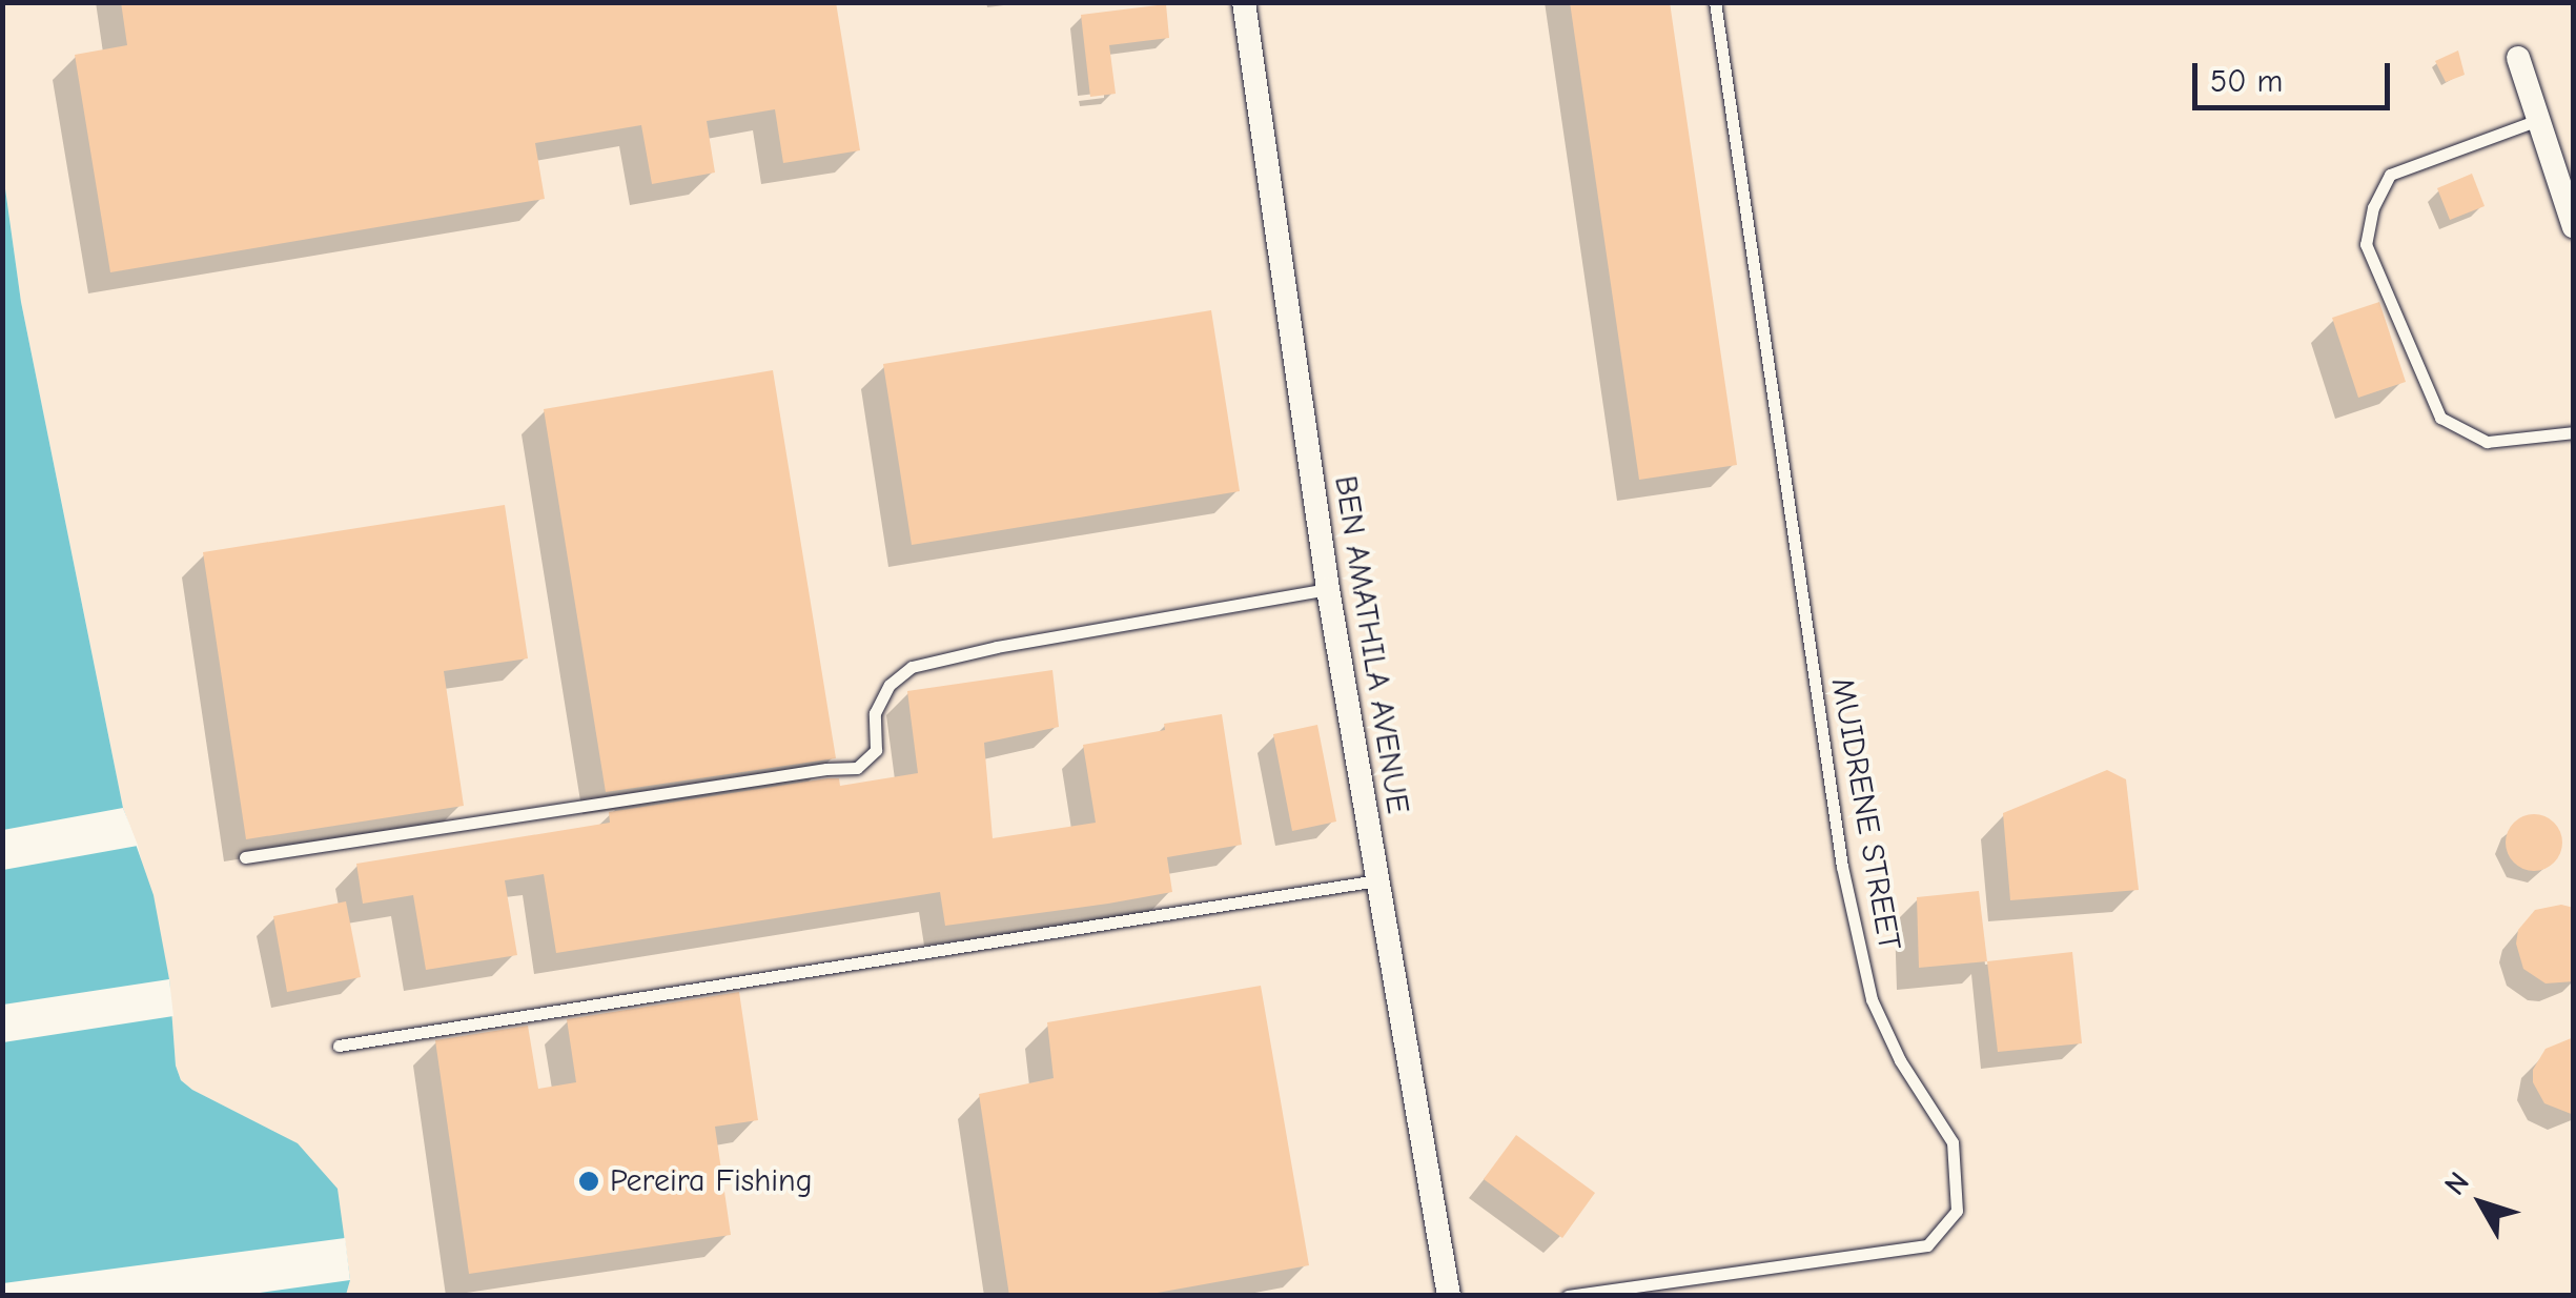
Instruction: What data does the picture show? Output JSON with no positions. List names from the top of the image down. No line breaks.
{"streets":{"street":["BEN AMATHILA AVENUE"],"lane":["MUIDRENE STREET"]},"places":["Pereira Fishing"],"scale_bar":"50 m","north":"top left"}
